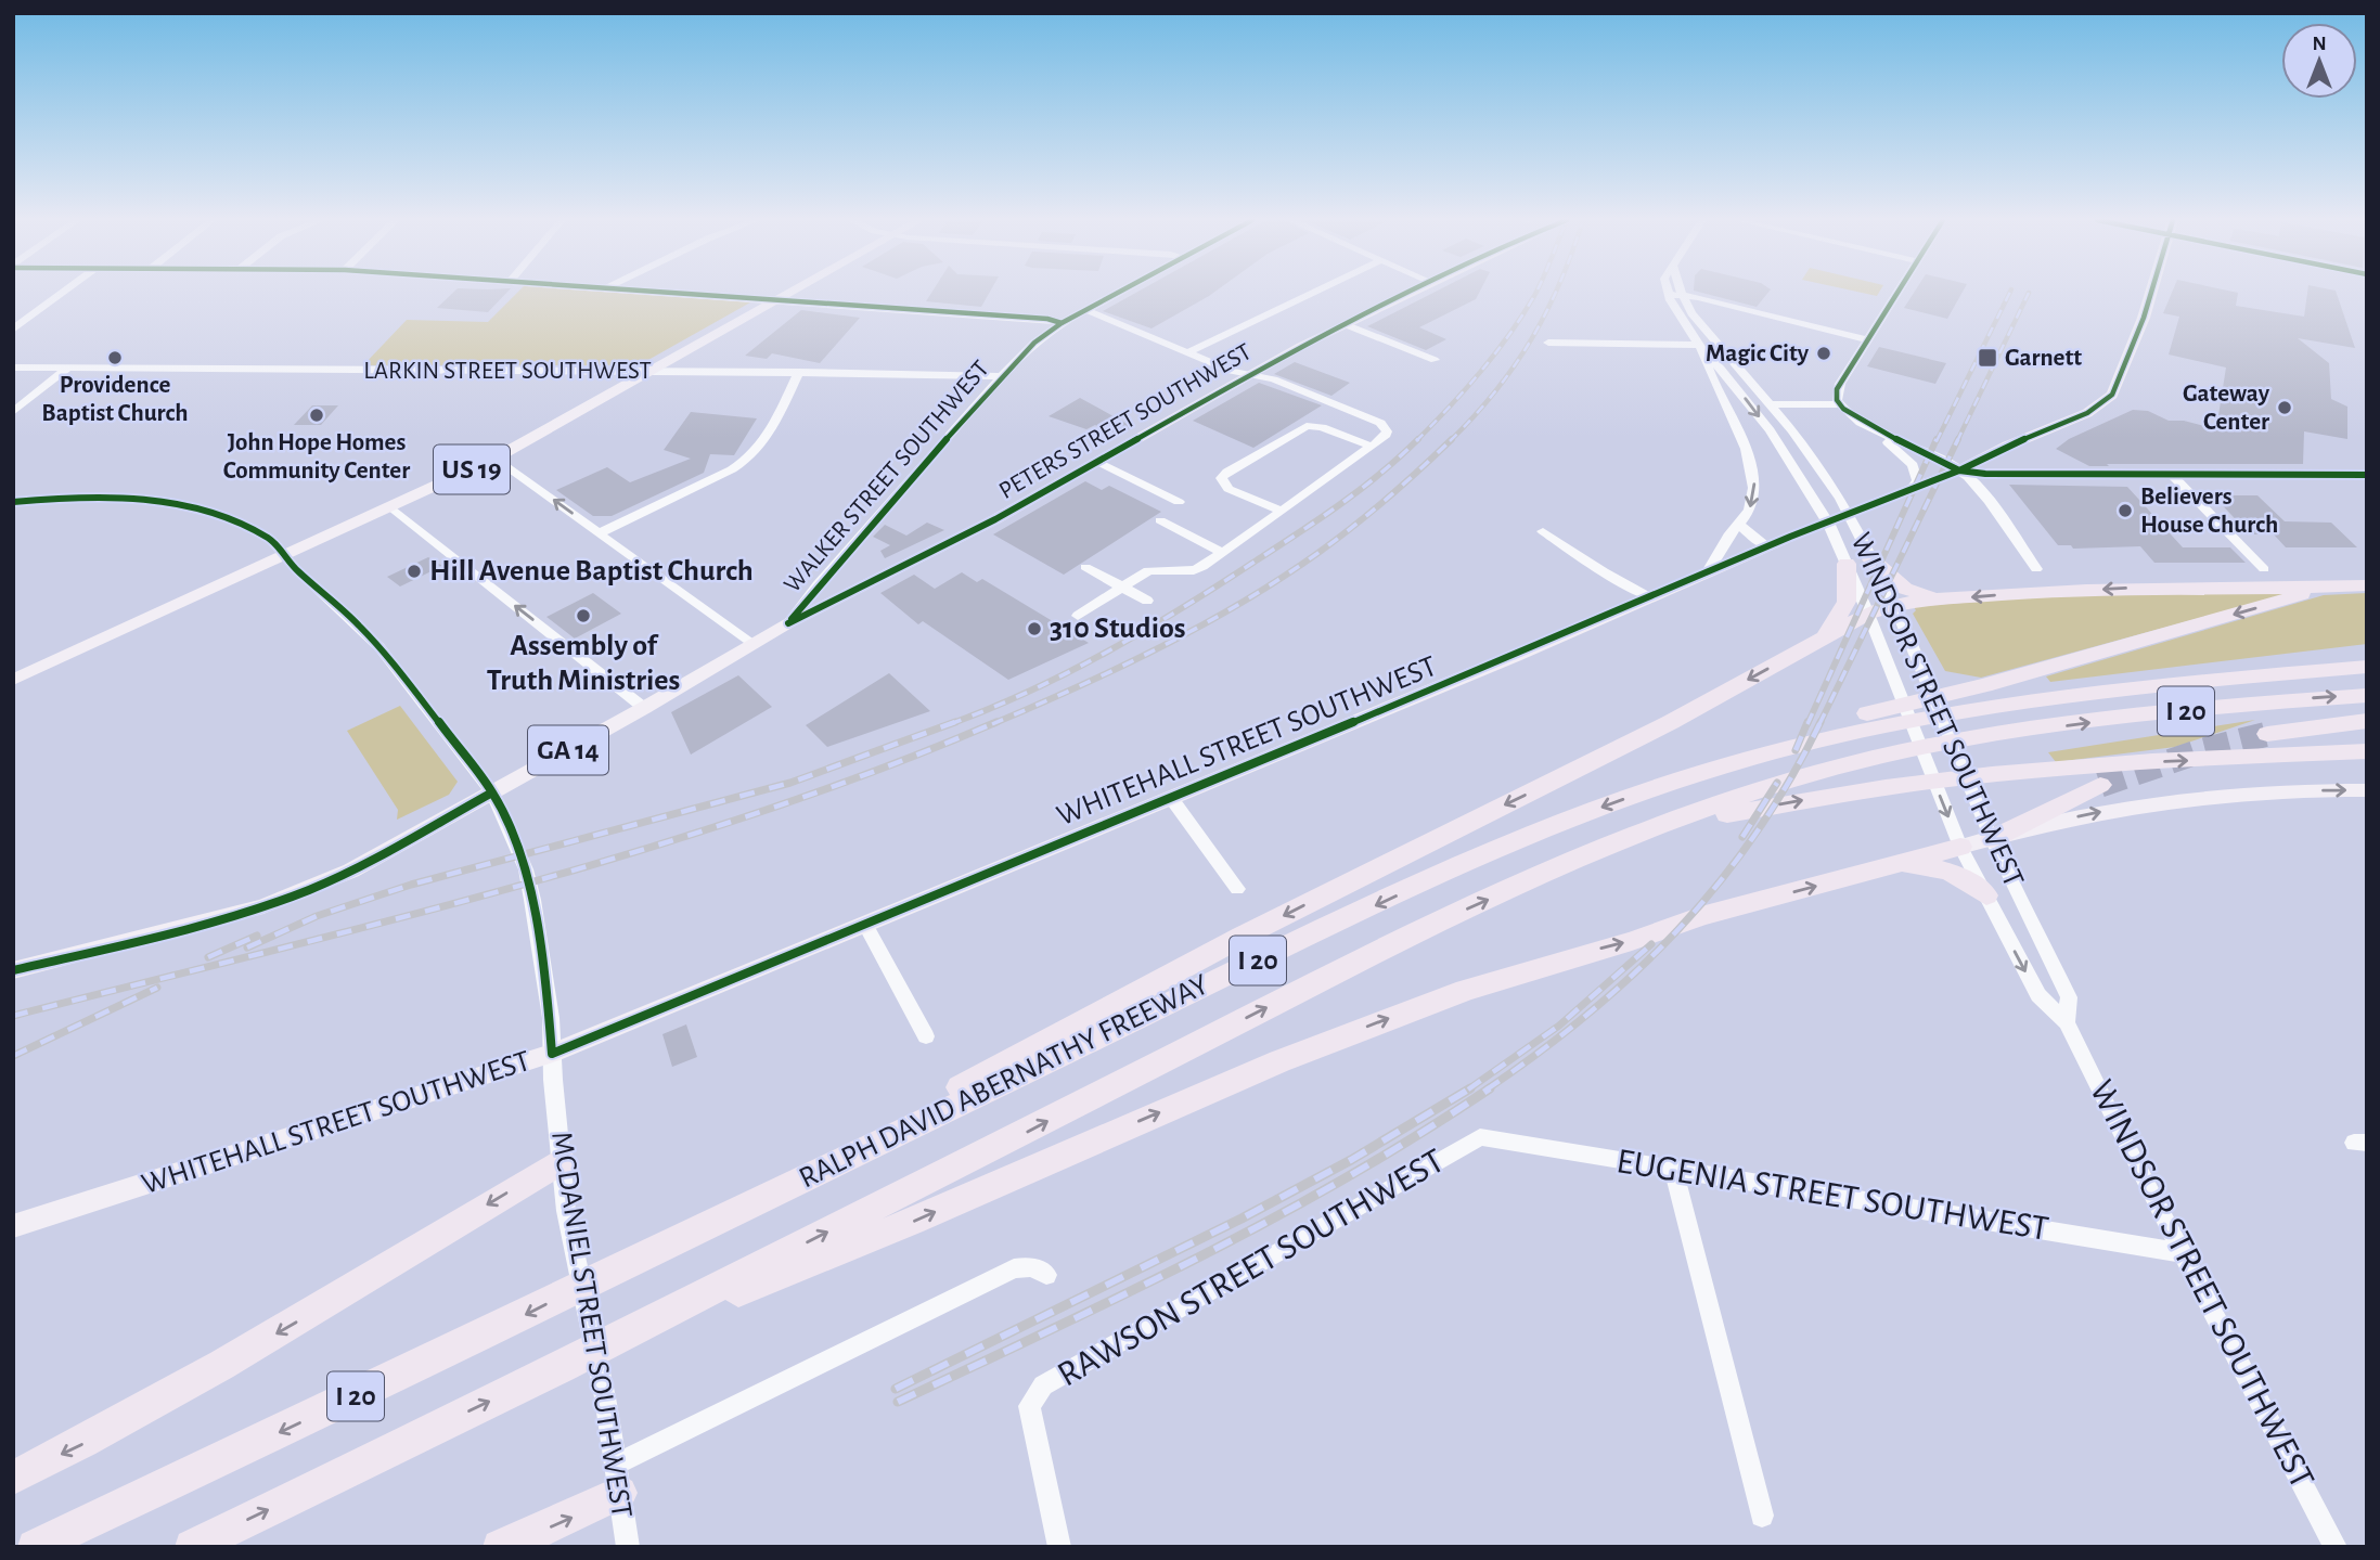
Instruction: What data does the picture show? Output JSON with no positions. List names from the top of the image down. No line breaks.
{"streets":{"highway":["I 20","RALPH DAVID ABERNATHY FREEWAY"],"main road":["PETERS STREET SOUTHWEST","US 19","WHITEHALL STREET SOUTHWEST","GA 14"],"street":["LARKIN STREET SOUTHWEST","WALKER STREET SOUTHWEST","WINDSOR STREET SOUTHWEST","EUGENIA STREET SOUTHWEST","RAWSON STREET SOUTHWEST","MCDANIEL STREET SOUTHWEST"]},"crossings":[["LARKIN STREET SOUTHWEST","US 19"],["LARKIN STREET SOUTHWEST","WALKER STREET SOUTHWEST"],["PETERS STREET SOUTHWEST","WALKER STREET SOUTHWEST"],["PETERS STREET SOUTHWEST","MCDANIEL STREET SOUTHWEST"],["US 19","MCDANIEL STREET SOUTHWEST"],["WINDSOR STREET SOUTHWEST","EUGENIA STREET SOUTHWEST"],["WHITEHALL STREET SOUTHWEST","MCDANIEL STREET SOUTHWEST"],["EUGENIA STREET SOUTHWEST","RAWSON STREET SOUTHWEST"]],"places":{"other":["Magic City","Providence Baptist Church","Gateway Center","John Hope Homes Community Center","Believers House Church","Hill Avenue Baptist Church","Assembly of Truth Ministries","310 Studios"],"transit":["Garnett"]},"north":"top"}
